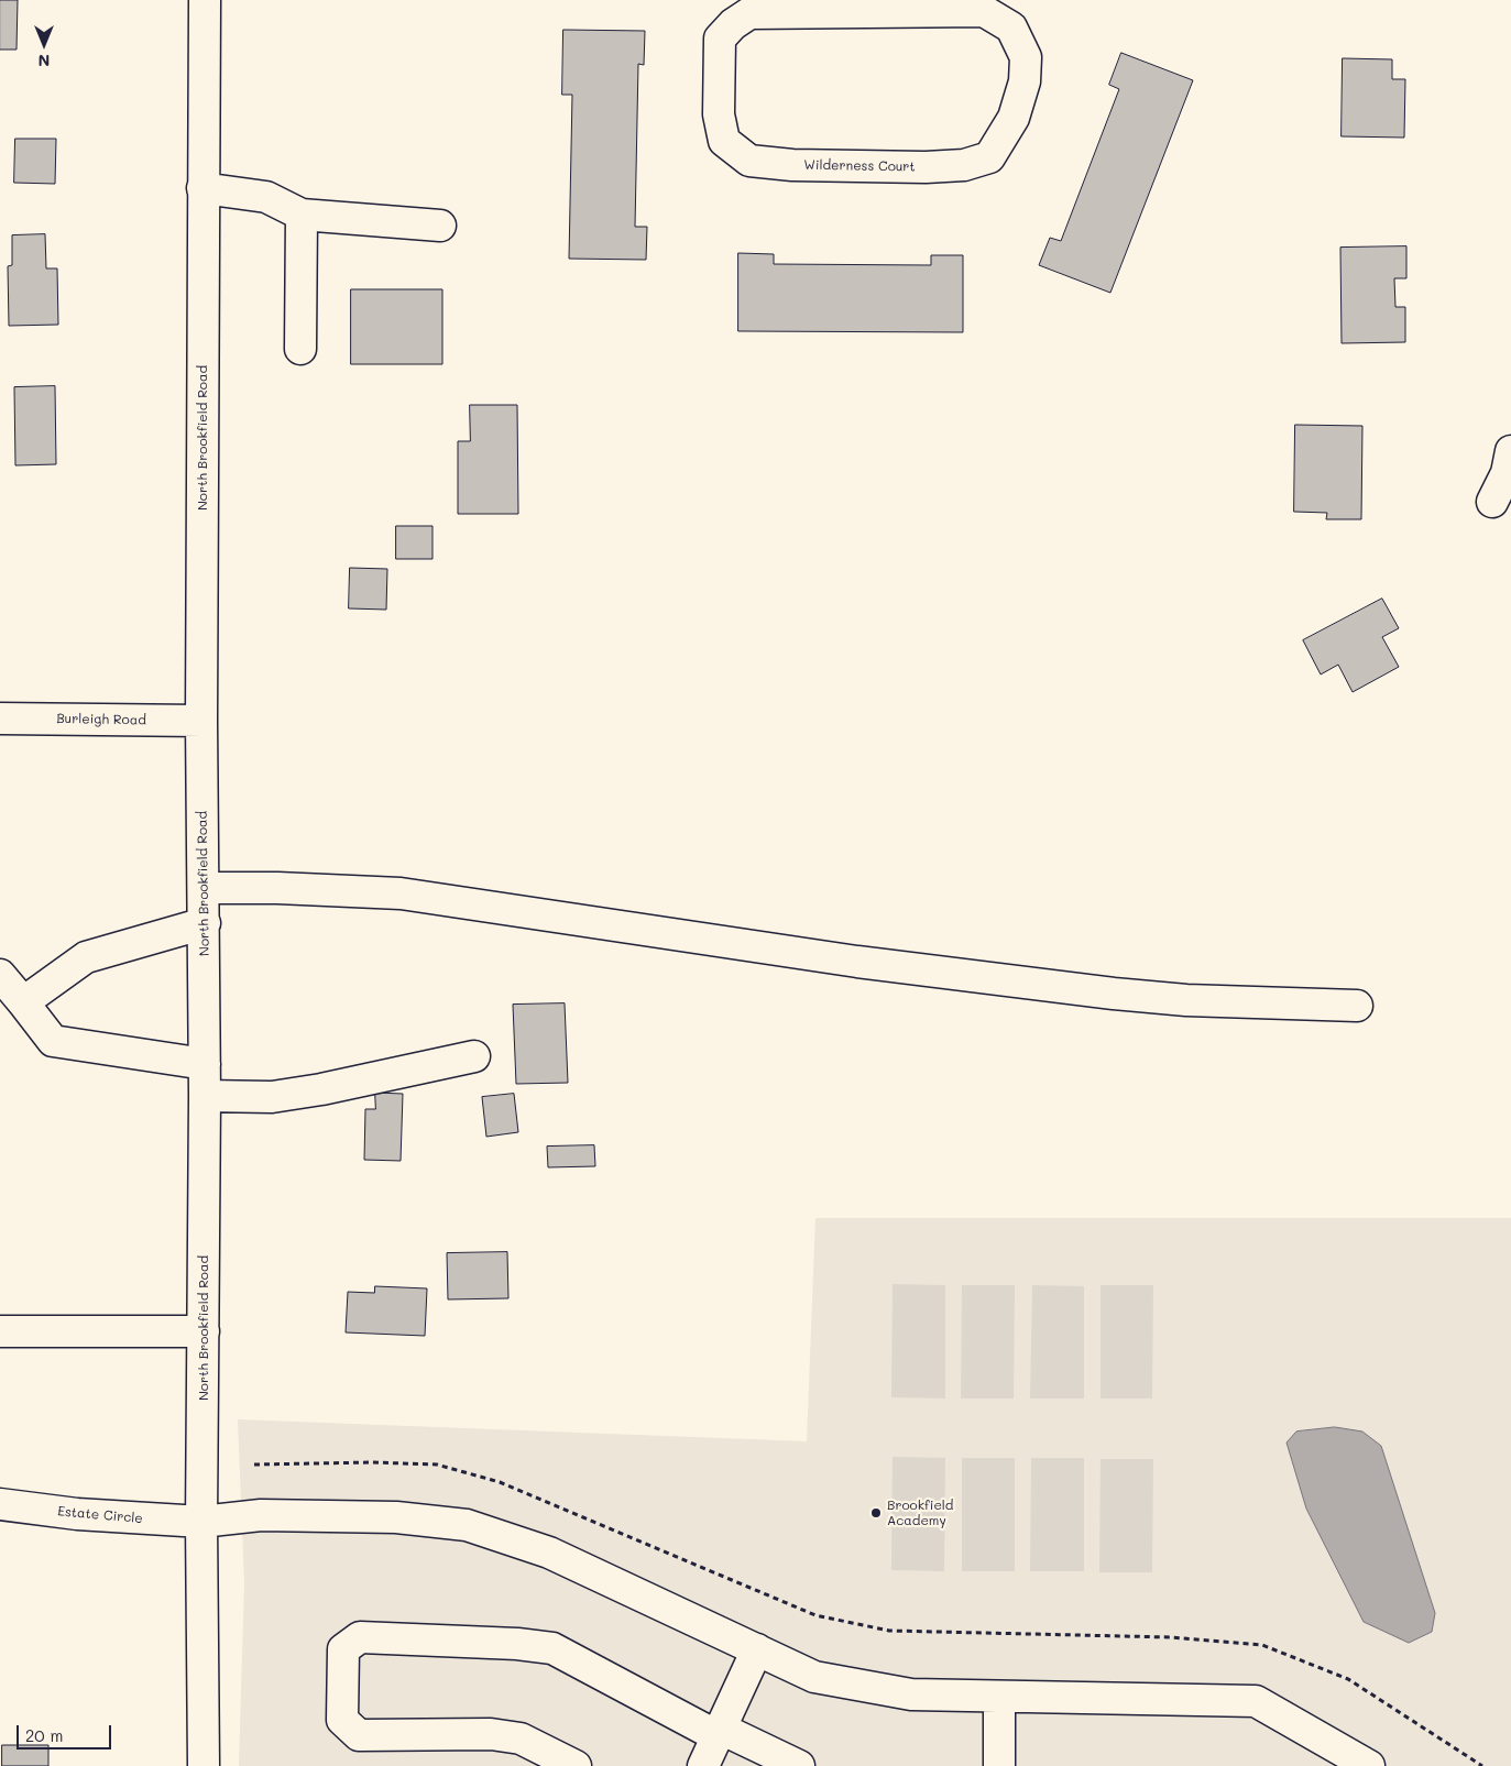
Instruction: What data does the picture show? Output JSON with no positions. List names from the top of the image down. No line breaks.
{"streets":{"street":["Wilderness Court","North Brookfield Road","Burleigh Road","Estate Circle"]},"crossings":[["North Brookfield Road","Burleigh Road"],["North Brookfield Road","Estate Circle"]],"places":["Brookfield Academy"],"scale_bar":"20 m","north":"bottom"}
